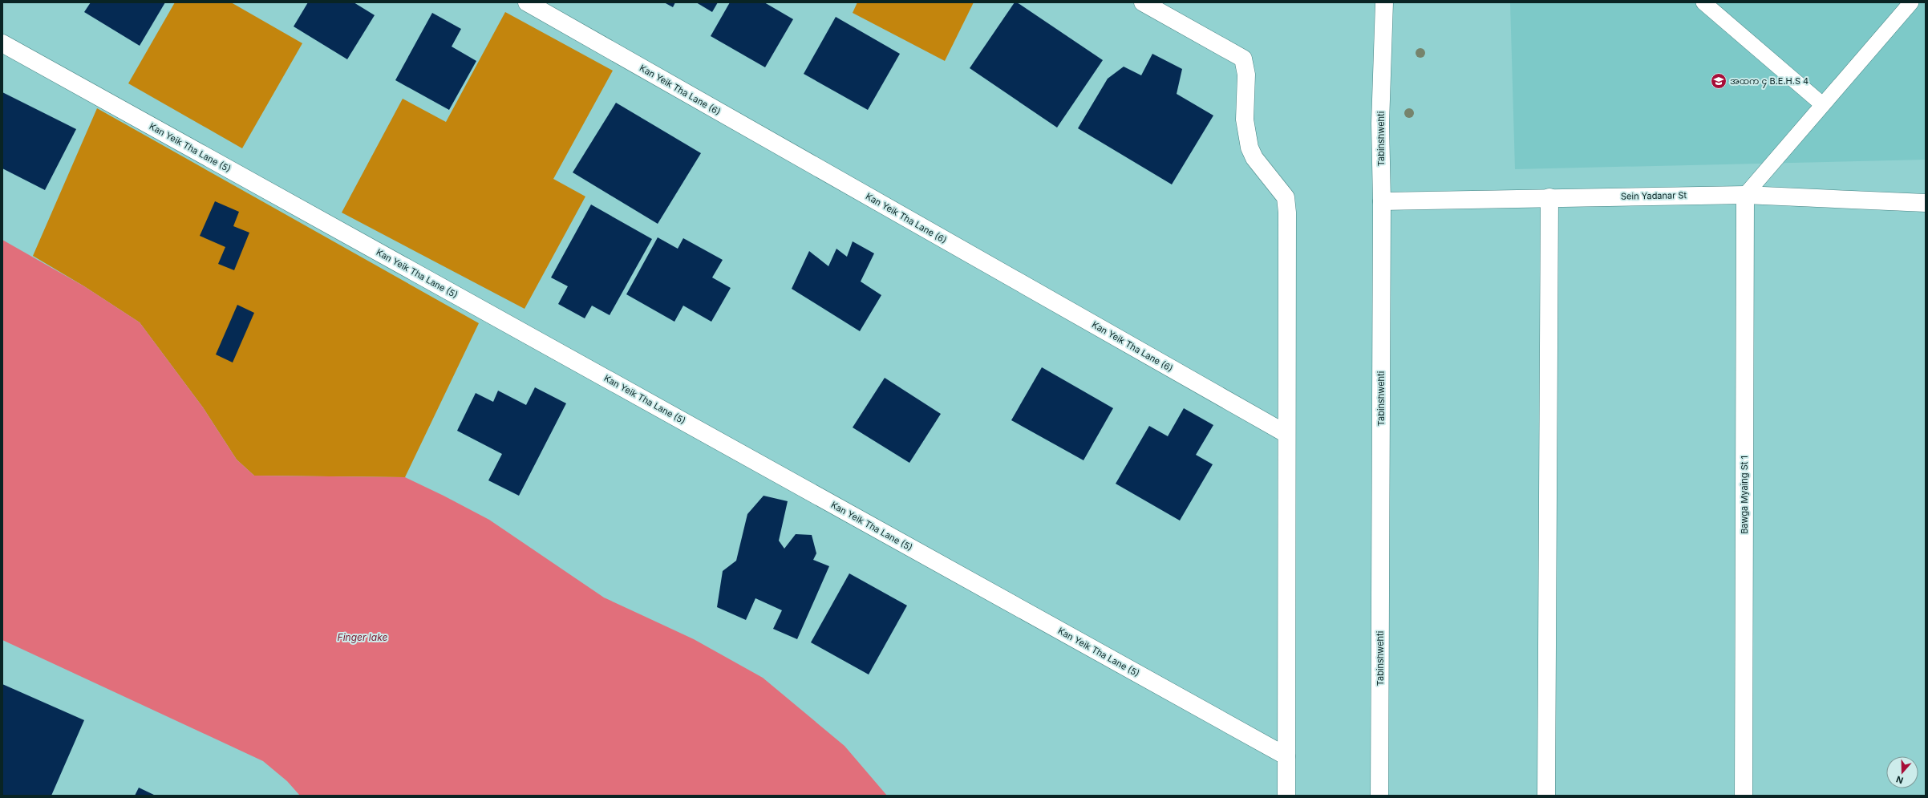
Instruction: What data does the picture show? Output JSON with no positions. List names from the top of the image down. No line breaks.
{"streets":{"street":["Kan Yeik Tha Lane (6)","Tabinshwehti","Kan Yeik Tha Lane (5)","Sein Yadanar St","Bawga Myaing St 1"]},"crossings":[["Tabinshwehti","Sein Yadanar St"],["Sein Yadanar St","Bawga Myaing St 1"]],"water":["Finger lake"],"places":{"school or university":["အထက ၄ B.E.H.S 4"]},"north":"bottom"}
